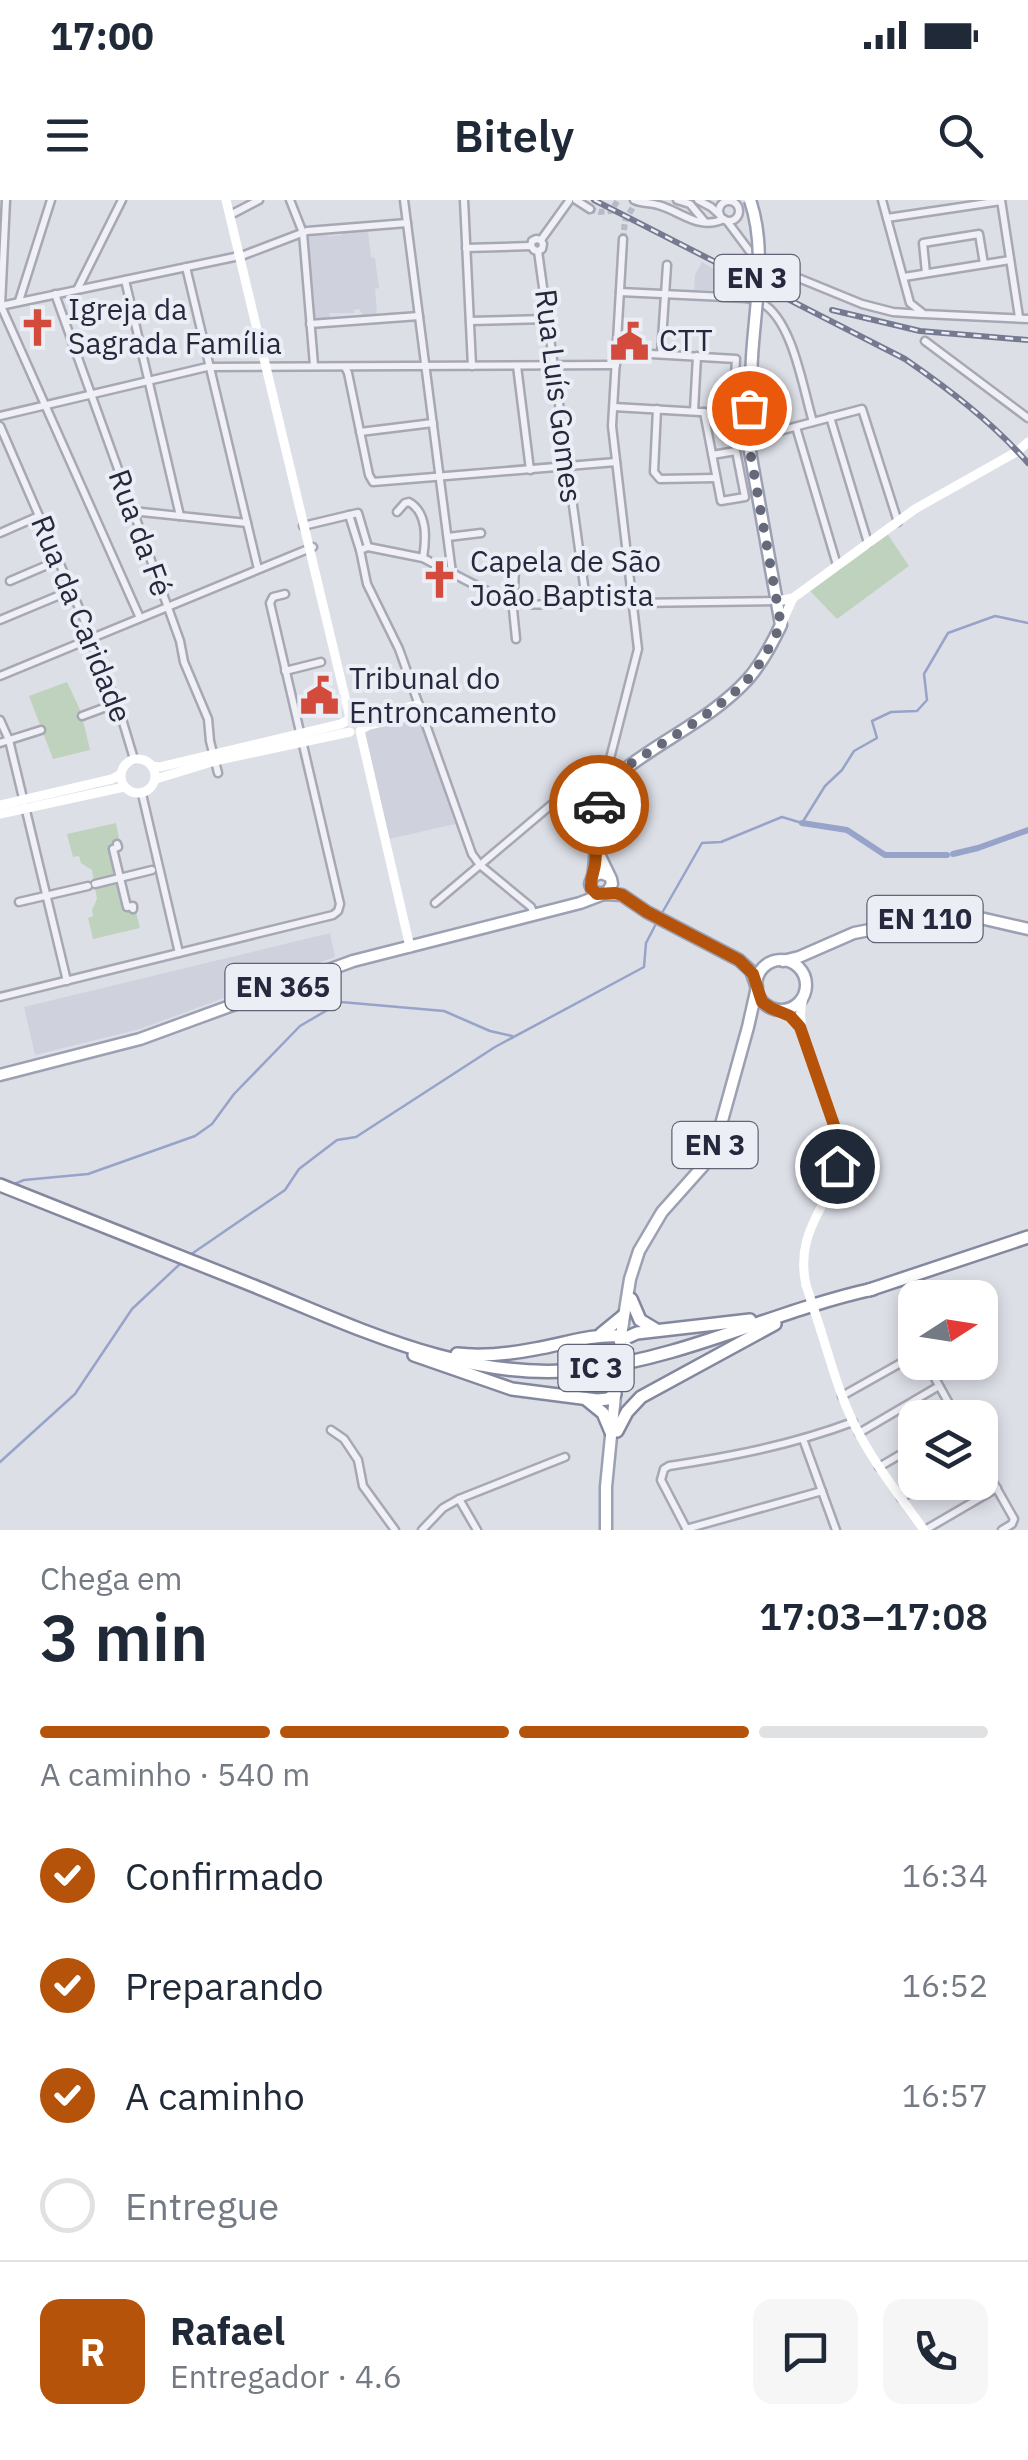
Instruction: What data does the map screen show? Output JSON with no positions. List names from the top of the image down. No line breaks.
{"streets":{"highway":["IC 3"],"main road":["EN 3","EN 110","EN 365"],"street":["Rua Luís Gomes","Rua da Fé","Rua da Caridade"]},"places":{"church":["Igreja da Sagrada Família","Capela de São João Baptista"],"public building":["CTT","Tribunal do Entroncamento"]},"north":"right","page":{"status":"17:00","header":"Bitely","heading":["3 min","Chega em","17:03–17:08"],"panel":["Rafael","Entregador · 4.6"],"bar":"A caminho · 540 m","list":[["Confirmado","16:34"],["Preparando","16:52"],["A caminho","16:57"],"Entregue"],"round":"R"}}
